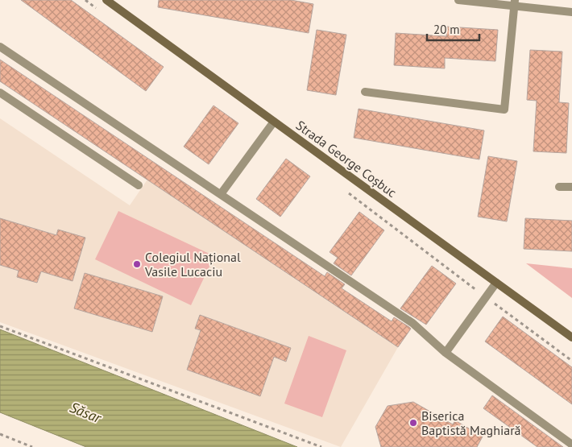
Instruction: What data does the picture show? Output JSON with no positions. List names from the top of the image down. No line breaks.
{"streets":{"main road":["Strada George Coșbuc"]},"water":["Săsar"],"places":["Colegiul Național Vasile Lucaciu","Biserica Baptistă Maghiară"],"scale_bar":"20 m"}
